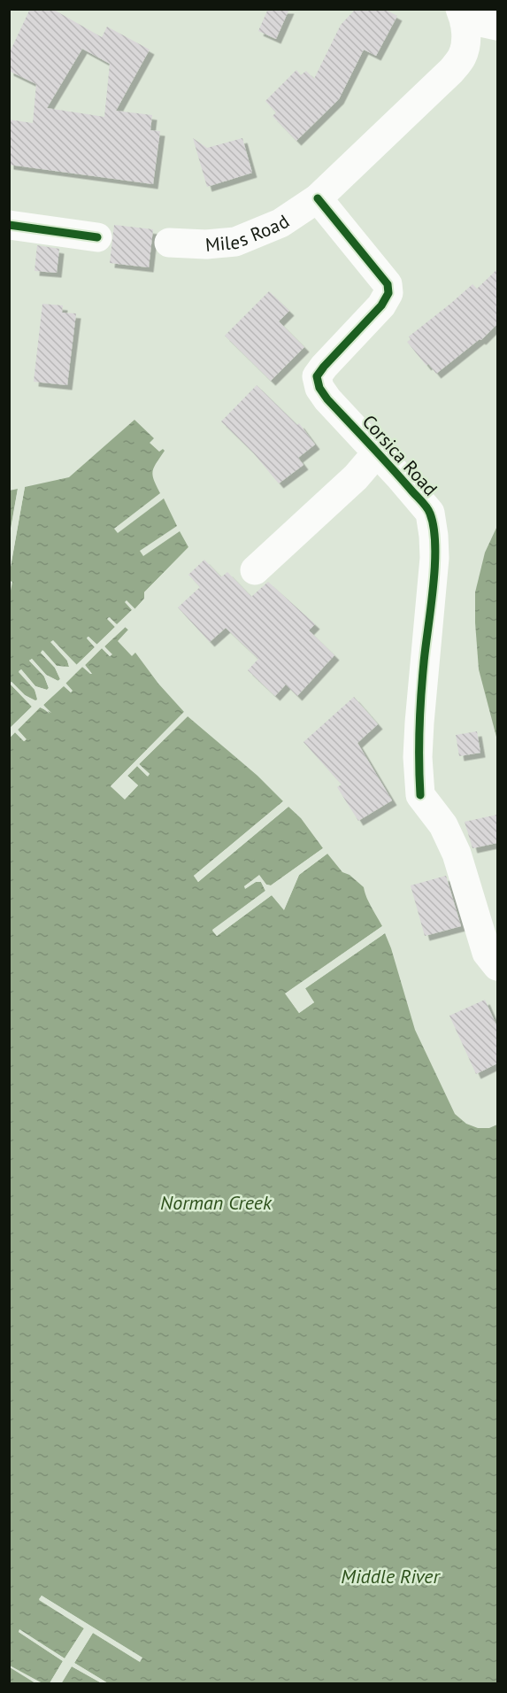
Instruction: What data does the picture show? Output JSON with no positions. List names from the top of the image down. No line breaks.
{"streets":{"street":["Miles Road","Corsica Road"]},"crossings":[["Miles Road","Corsica Road"]],"water":["Norman Creek","Middle River"]}
